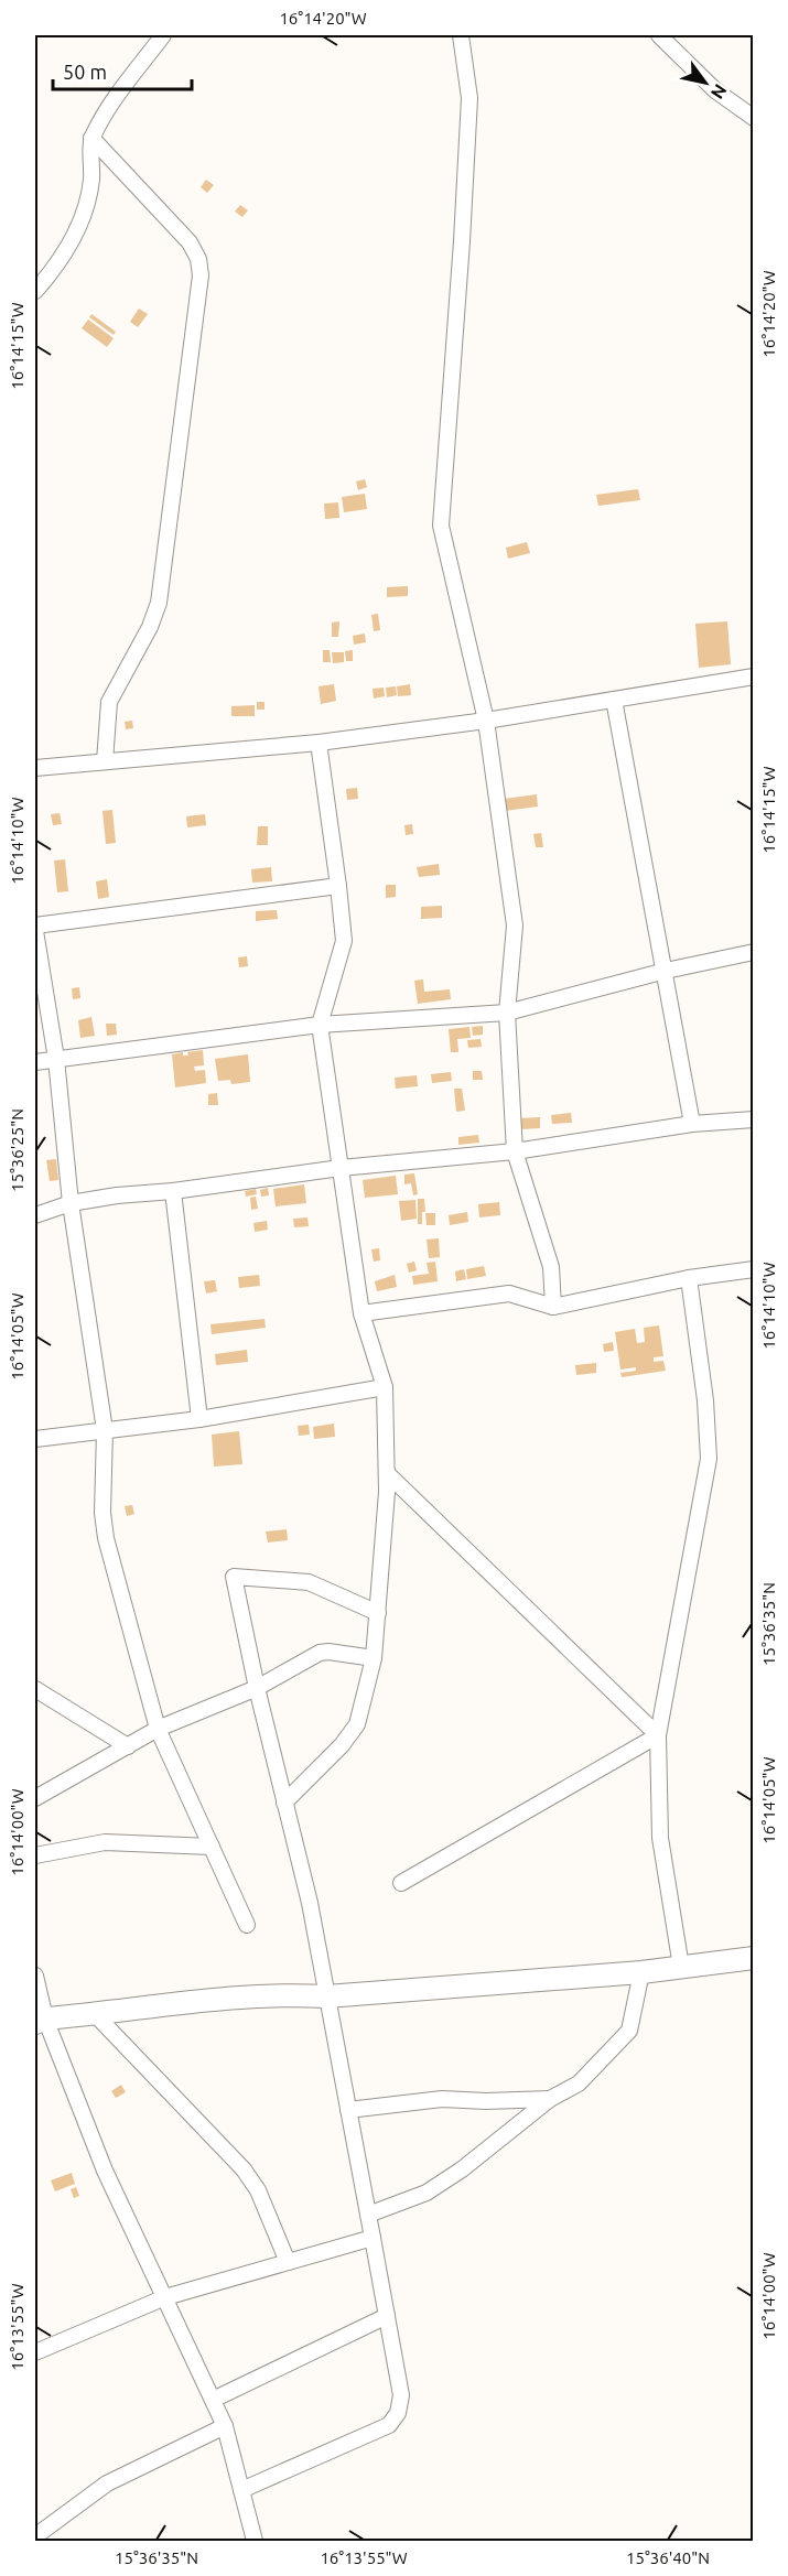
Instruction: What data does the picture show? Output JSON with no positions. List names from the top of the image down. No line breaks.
{"scale_bar":"50 m","north":"bottom right","coordinates":["16°14'20\"W","16°14'15\"W","16°14'10\"W","15°36'25\"N","16°14'05\"W","15°36'35\"N","16°14'00\"W","16°13'55\"W","15°36'40\"N"]}
